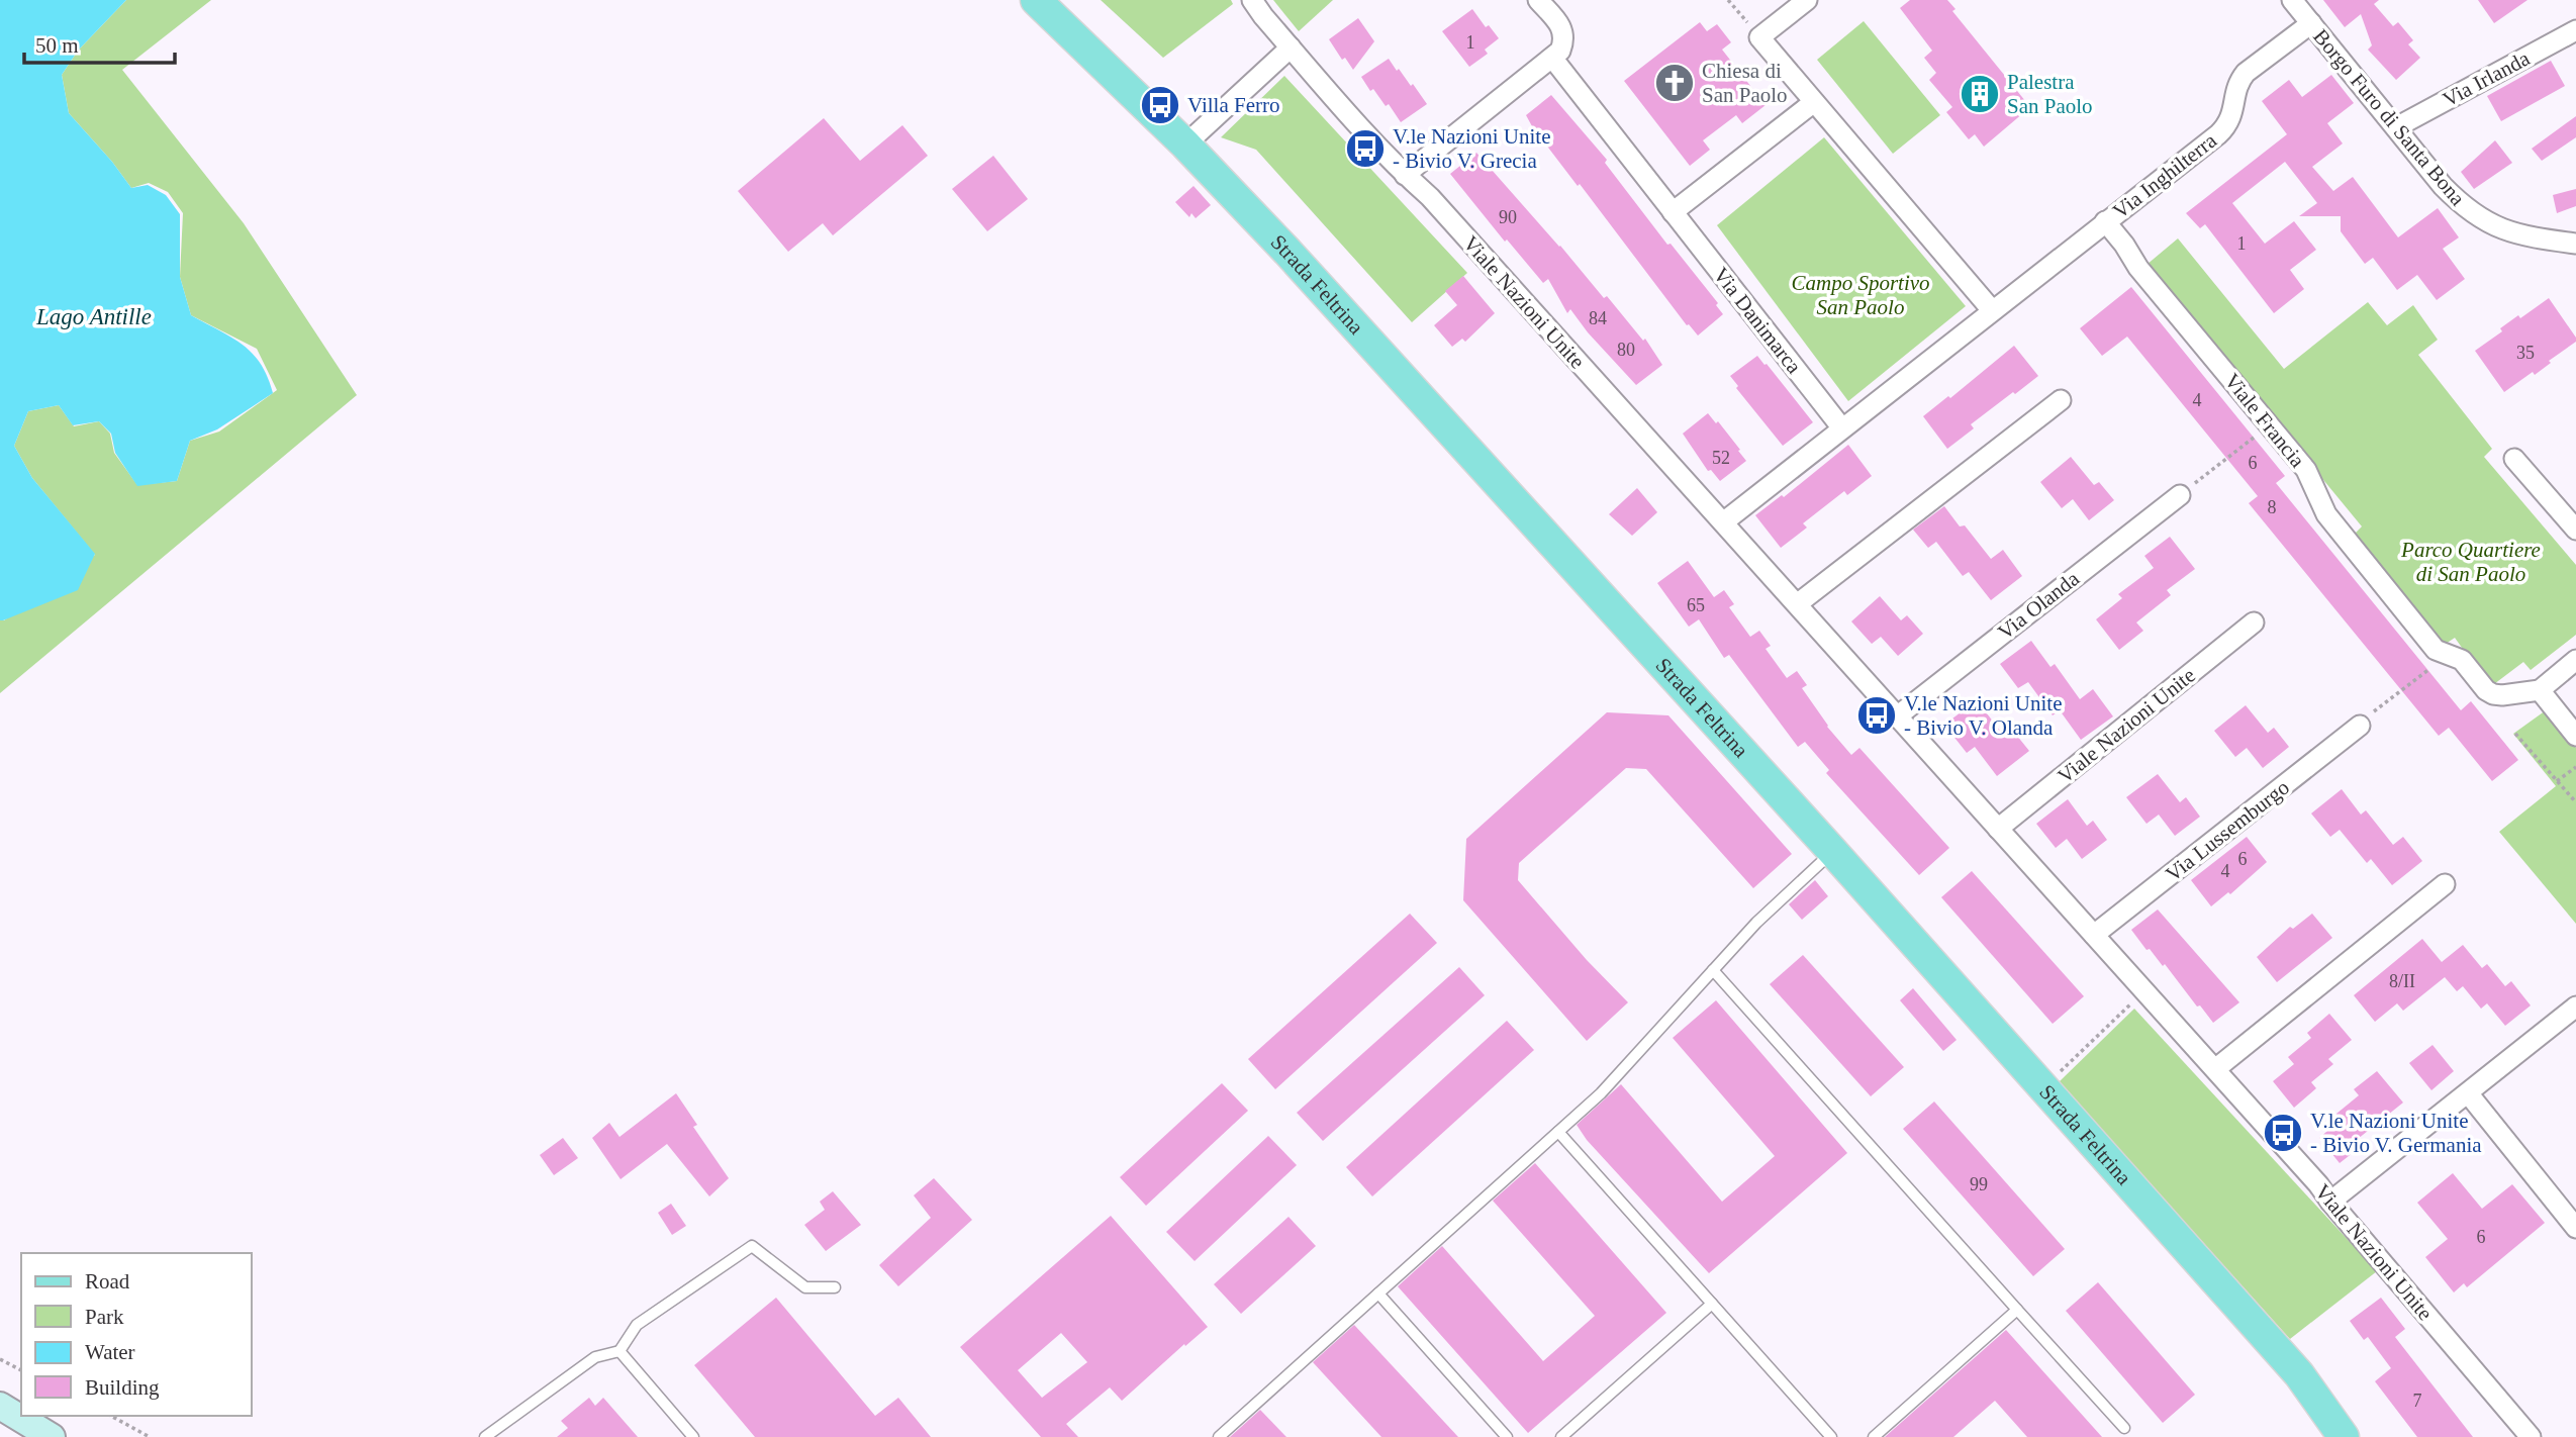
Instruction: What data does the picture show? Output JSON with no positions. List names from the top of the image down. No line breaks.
{"streets":{"main road":["Strada Feltrina"],"street":["Via Irlanda","Borgo Furo di Santa Bona","Via Inghilterra","Viale Nazioni Unite","Via Danimarca","Viale Francia","Via Olanda","Via Lussemburgo"]},"crossings":[["Via Irlanda","Borgo Furo di Santa Bona"],["Borgo Furo di Santa Bona","Via Inghilterra"],["Via Inghilterra","Viale Nazioni Unite"],["Via Inghilterra","Via Danimarca"],["Via Inghilterra","Viale Francia"],["Viale Nazioni Unite","Via Olanda"],["Viale Nazioni Unite","Via Lussemburgo"]],"water":["Lago Antille"],"parks":["Campo Sportivo San Paolo","Parco Quartiere di San Paolo"],"places":{"church":["Chiesa di San Paolo"],"building":["Palestra San Paolo"],"bus stop":["Villa Ferro","V.le Nazioni Unite - Bivio V. Grecia","V.le Nazioni Unite - Bivio V. Olanda","V.le Nazioni Unite - Bivio V. Germania"]},"house_numbers":["1","90","1","84","80","35","4","52","6","8","65","6","4","8/II","99","6","7"],"legend":["Road","Park","Water","Building"],"scale_bar":"50 m"}
